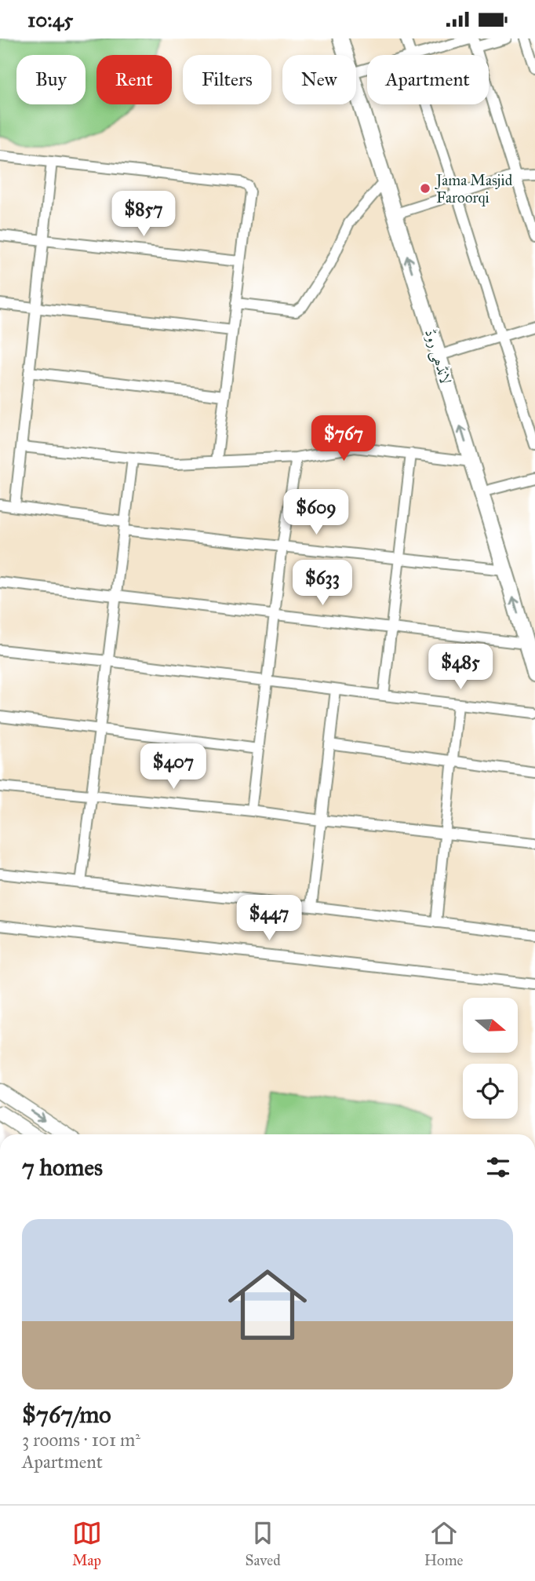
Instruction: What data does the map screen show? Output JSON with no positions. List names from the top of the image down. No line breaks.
{"streets":{"main road":["لانڈھی روڈ"]},"one_way":["لانڈھی روڈ"],"places":["Jama Masjid Faroorqi"],"north":"right","page":{"status":"10:45","chip":["Buy","Rent","Filters","New","Apartment"],"price":["$857","$767","$609","$633","$485","$407","$447"],"heading":"7 homes","list":[{"name":"$767/mo","note":"3 rooms · 101 m² · Apartment"}],"tabs":["Map","Saved","Home"]}}
